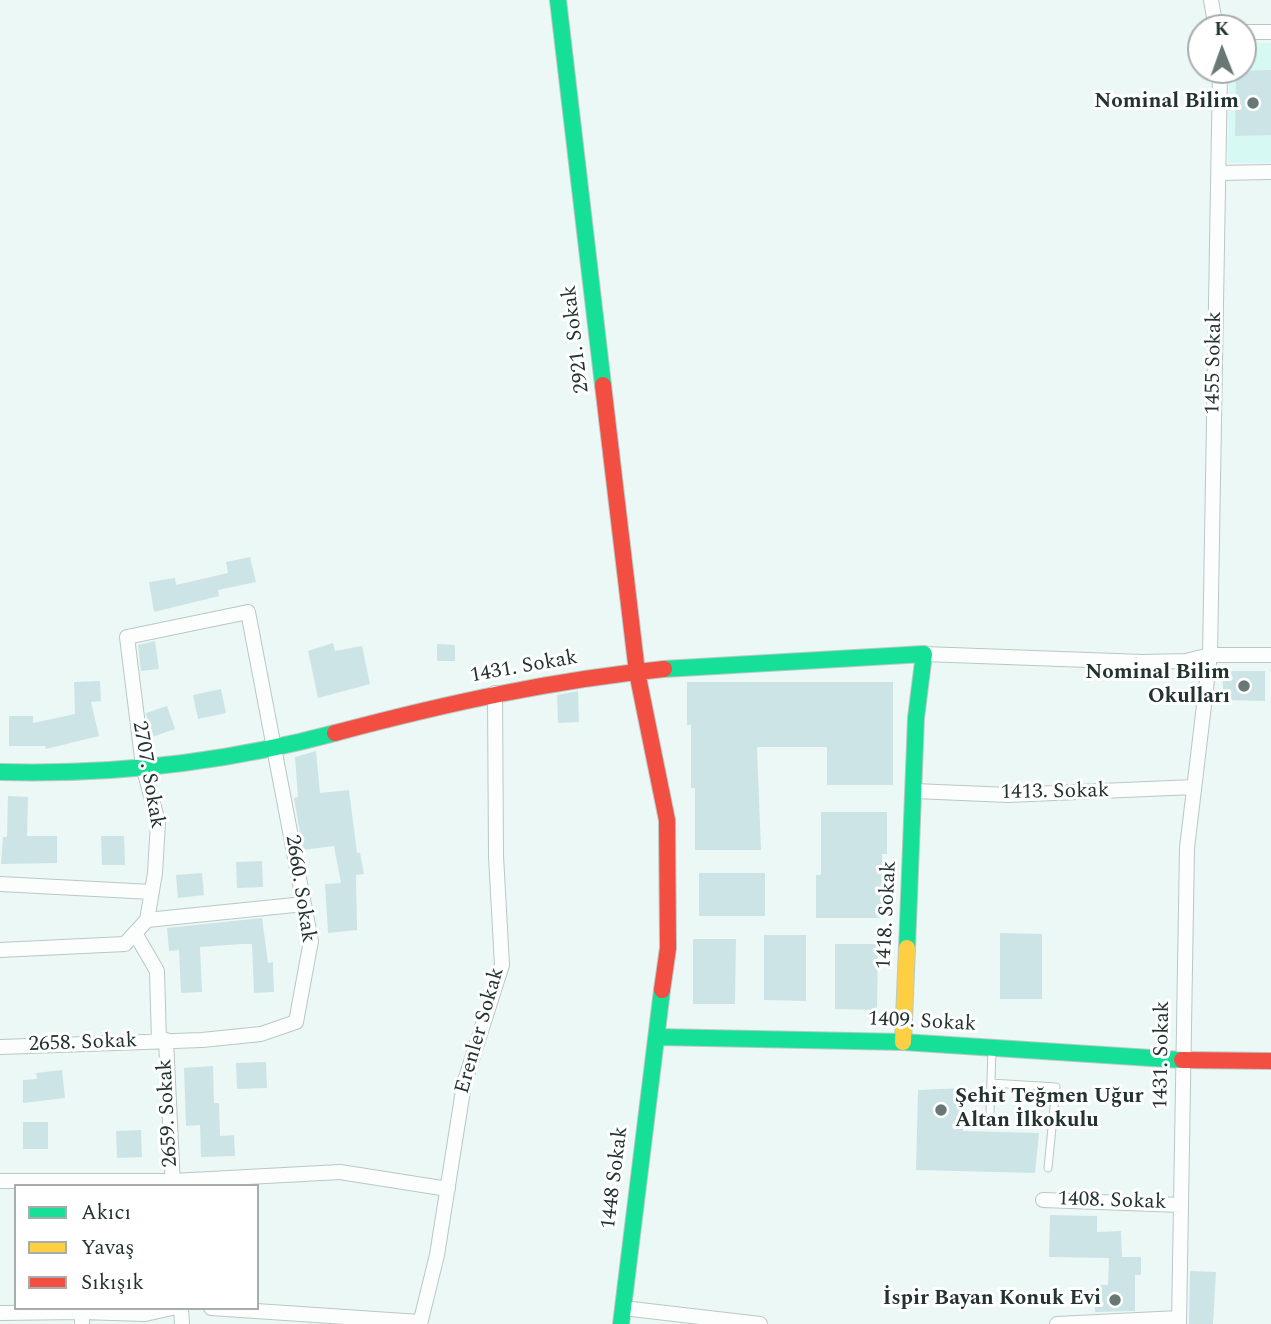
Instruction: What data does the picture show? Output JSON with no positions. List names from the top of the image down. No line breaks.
{"streets":{"street":["2921. Sokak","1455 Sokak","1431. Sokak","2707. Sokak","1413. Sokak","2660. Sokak","1418. Sokak","1409. Sokak","Erenler Sokak","2658. Sokak","2659. Sokak","1448 Sokak","1408. Sokak"]},"crossings":[["2921. Sokak","1431. Sokak"],["2921. Sokak","1409. Sokak"],["2921. Sokak","1448 Sokak"],["1455 Sokak","1431. Sokak"],["1455 Sokak","1413. Sokak"],["1431. Sokak","2707. Sokak"],["1431. Sokak","1413. Sokak"],["1431. Sokak","2660. Sokak"],["1431. Sokak","1409. Sokak"],["1431. Sokak","Erenler Sokak"],["1431. Sokak","1408. Sokak"],["2707. Sokak","2660. Sokak"],["1413. Sokak","1418. Sokak"],["2660. Sokak","2658. Sokak"],["2660. Sokak","2659. Sokak"],["1418. Sokak","1409. Sokak"],["1409. Sokak","1448 Sokak"],["2658. Sokak","2659. Sokak"]],"places":["Nominal Bilim","Nominal Bilim Okulları","Şehit Teğmen Uğur Altan İlkokulu","İspir Bayan Konuk Evi"],"legend":["Akıcı","Yavaş","Sıkışık"],"north":"top"}
